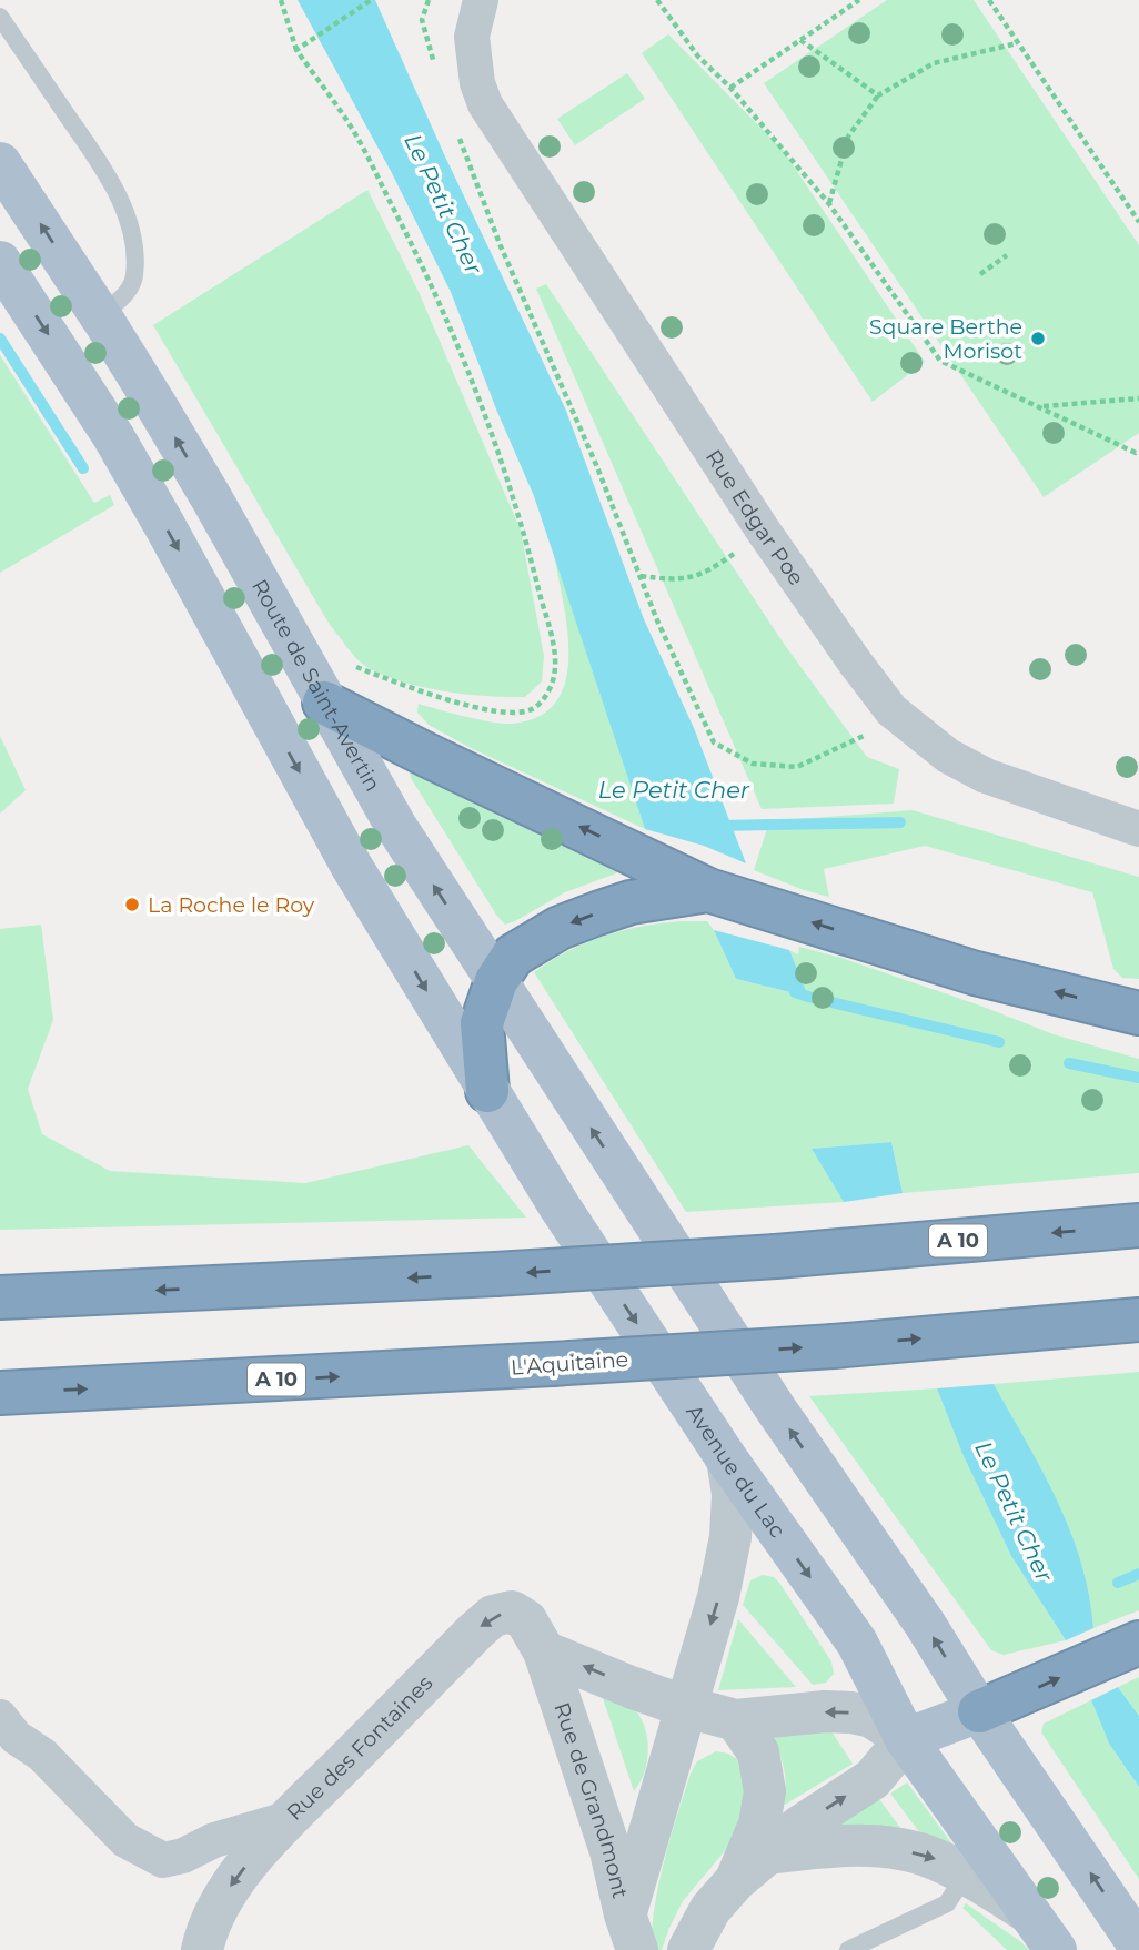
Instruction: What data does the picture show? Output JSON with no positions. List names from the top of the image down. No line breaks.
{"streets":{"highway":["A 10","L'Aquitaine"],"main road":["Route de Saint-Avertin","Avenue du Lac"],"street":["Rue Edgar Poe","Rue des Fontaines","Rue de Grandmont"]},"crossings":[["Rue des Fontaines","Rue de Grandmont"]],"one_way":["Avenue du Lac","Rue des Fontaines"],"water":["Le Petit Cher"],"places":["Square Berthe Morisot","La Roche le Roy"]}
